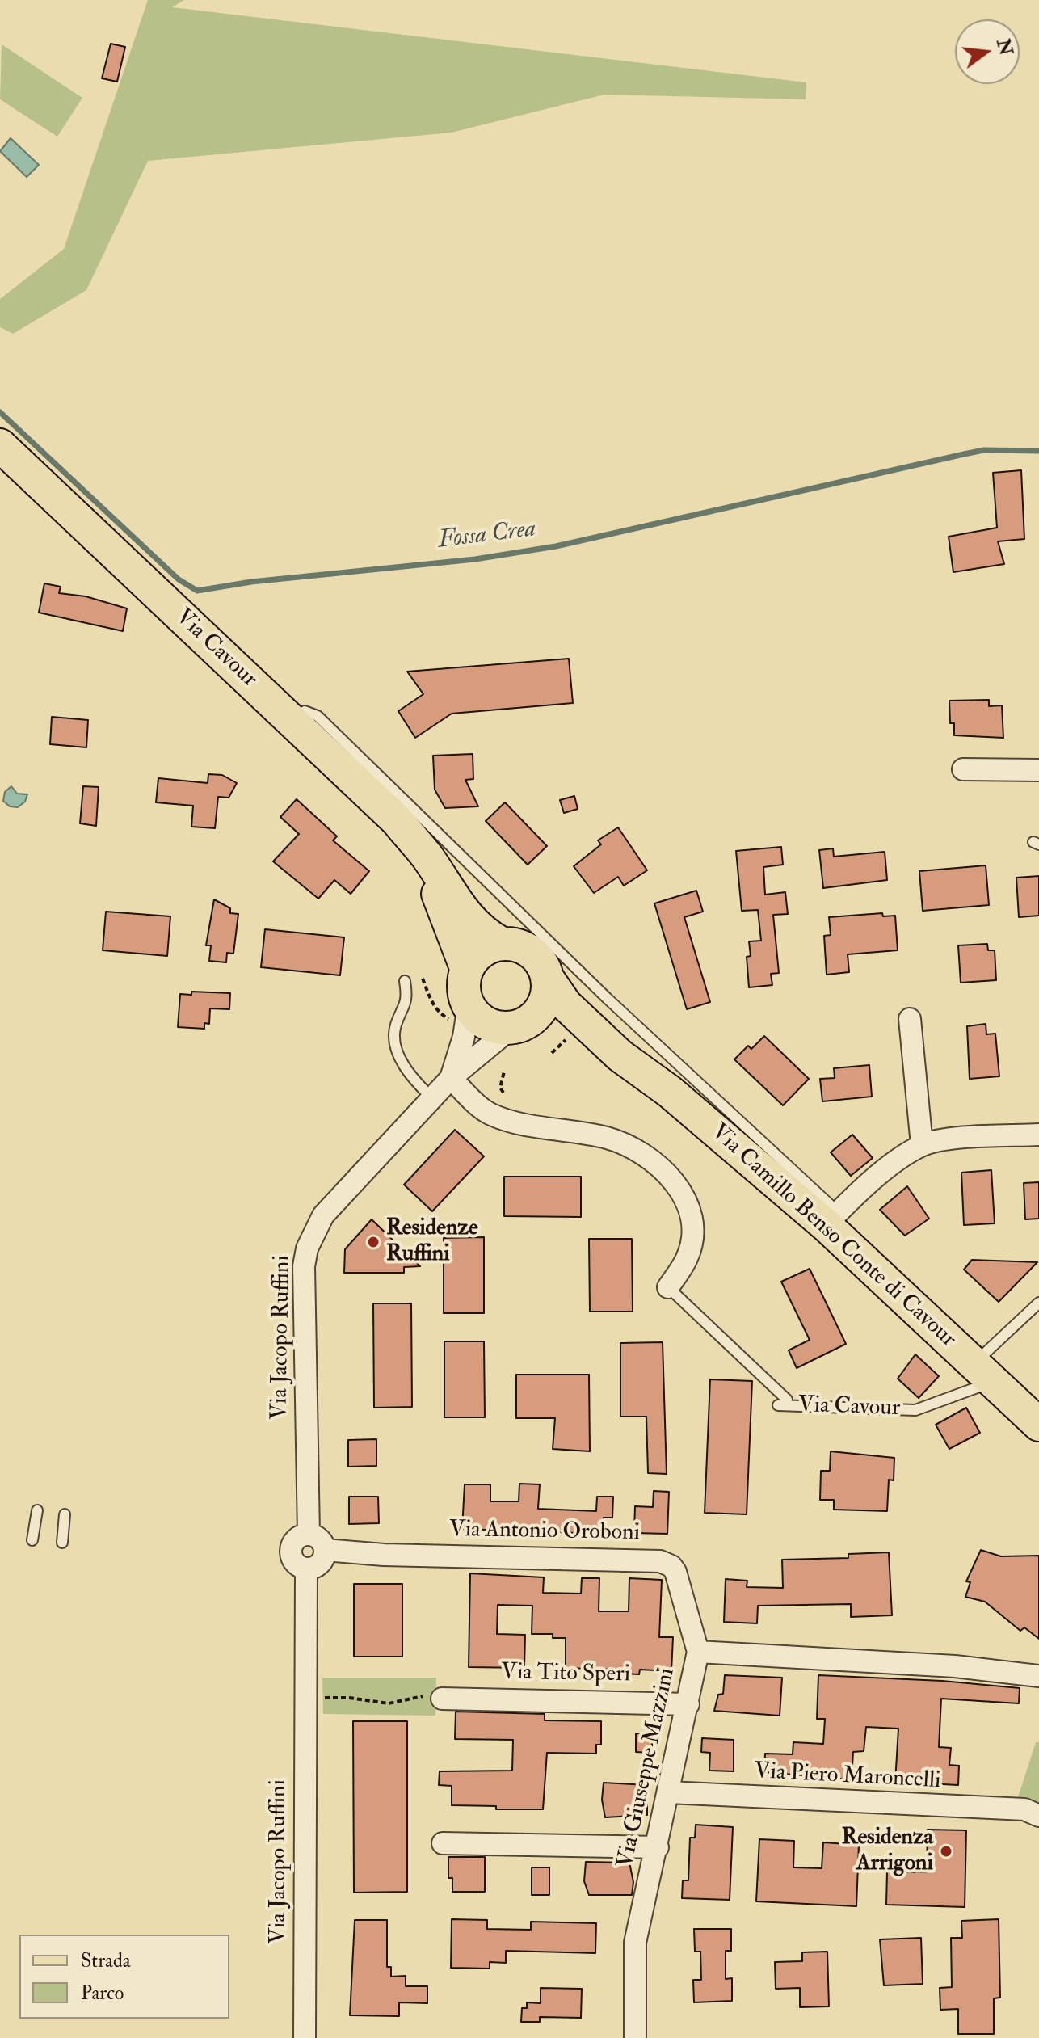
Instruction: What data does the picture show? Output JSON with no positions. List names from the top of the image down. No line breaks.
{"streets":{"main road":["Via Cavour","Via Camillo Benso Conte di Cavour"],"street":["Via Jacopo Ruffini","Via Antonio Oroboni","Via Tito Speri","Via Giuseppe Mazzini","Via Piero Maroncelli"]},"crossings":[["Via Cavour","Via Camillo Benso Conte di Cavour"],["Via Cavour","Via Jacopo Ruffini"],["Via Jacopo Ruffini","Via Antonio Oroboni"],["Via Antonio Oroboni","Via Giuseppe Mazzini"],["Via Tito Speri","Via Giuseppe Mazzini"],["Via Giuseppe Mazzini","Via Piero Maroncelli"]],"water":["Fossa Crea"],"places":["Residenze Ruffini","Residenza Arrigoni"],"legend":["Strada","Parco"],"north":"right"}
